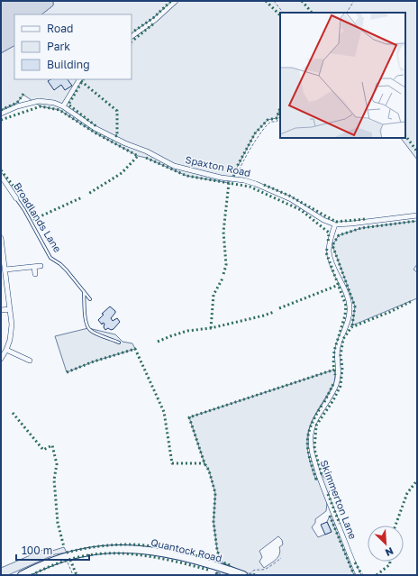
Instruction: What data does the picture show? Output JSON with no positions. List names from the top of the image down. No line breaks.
{"streets":{"main road":["Quantock Road"],"street":["Spaxton Road","Broadlands Lane","Skimmerton Lane"]},"crossings":[["Spaxton Road","Skimmerton Lane"]],"legend":["Road","Park","Building"],"scale_bar":"100 m","north":"bottom right"}
